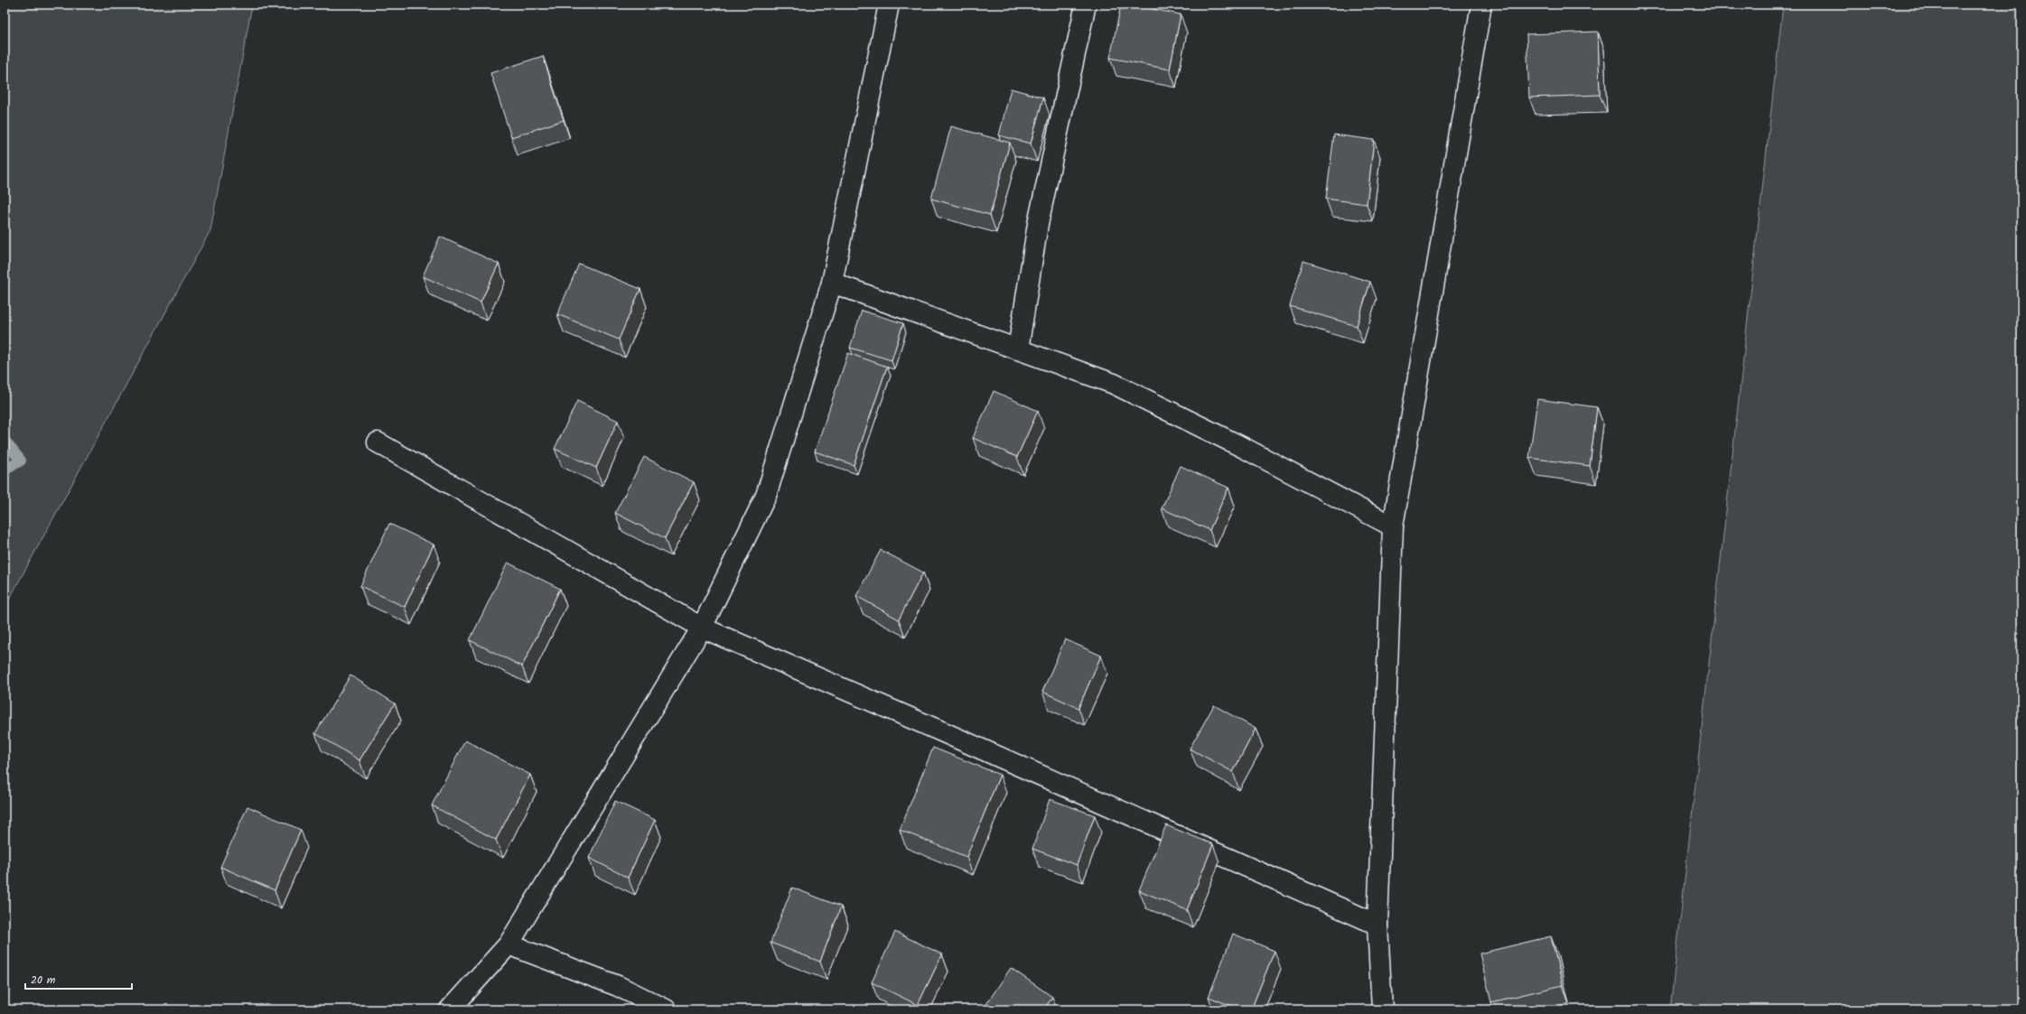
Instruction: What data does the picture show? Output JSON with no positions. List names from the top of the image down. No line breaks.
{"scale_bar":"20 m"}
